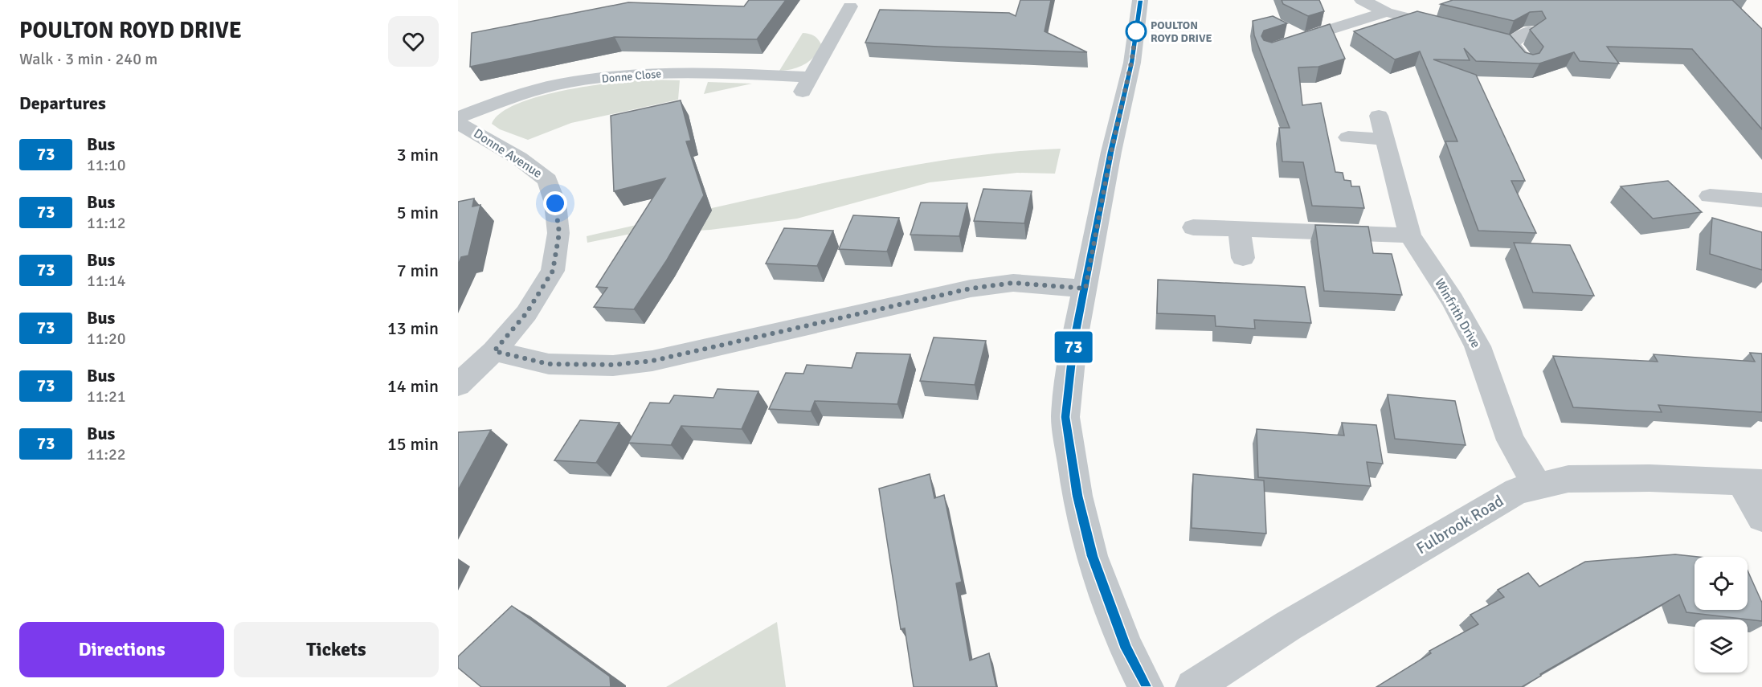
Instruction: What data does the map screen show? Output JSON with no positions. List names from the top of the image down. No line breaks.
{"streets":{"street":["Donne Close","Donne Avenue","Winfrith Drive","Fulbrook Road"]},"crossings":[["Winfrith Drive","Fulbrook Road"]],"places":["POULTON ROYD DRIVE"],"lines":["bus line 73"],"page":{"heading":[["POULTON ROYD DRIVE","Walk · 3 min · 240 m"],"Departures"],"on_map":"73","list":[{"mark":"73","name":"Bus","note":"11:10","value":"3 min"},{"mark":"73","name":"Bus","note":"11:12","value":"5 min"},{"mark":"73","name":"Bus","note":"11:14","value":"7 min"},{"mark":"73","name":"Bus","note":"11:20","value":"13 min"},{"mark":"73","name":"Bus","note":"11:21","value":"14 min"},{"mark":"73","name":"Bus","note":"11:22","value":"15 min"}],"buttons":["Directions","Tickets"]}}
